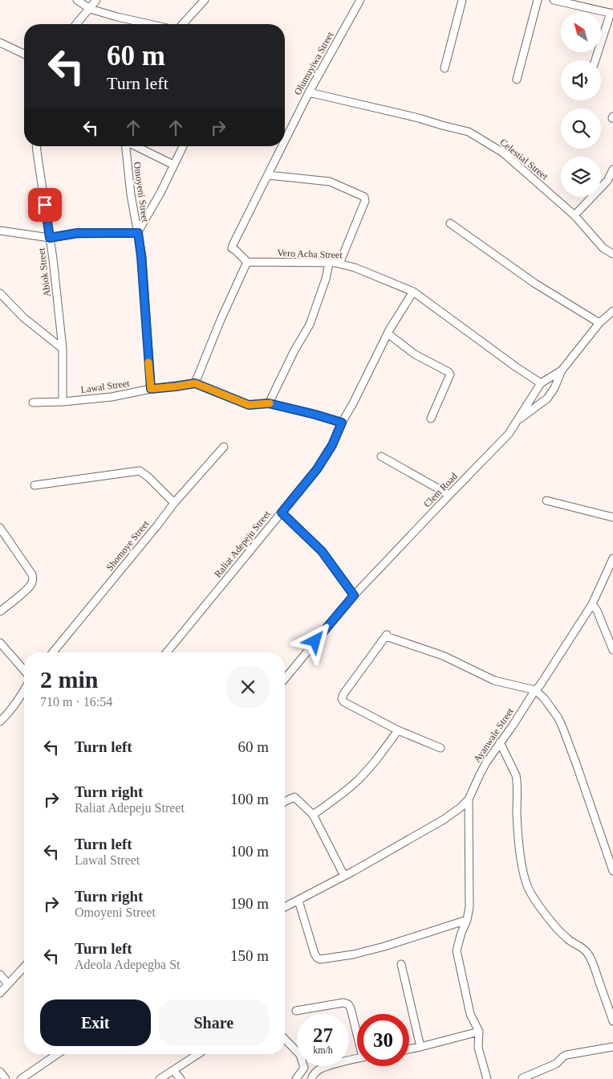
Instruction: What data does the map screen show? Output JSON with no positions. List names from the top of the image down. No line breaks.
{"streets":{"street":["Olumuyiwa Street","Celestial Street","Omoyeni Street","Vero Acha Street","Abiok Street","Lawal Street","Clem Road","Raliat Adepeju Street","Shomoye Street","Ayanwale Street"]},"crossings":[["Olumuyiwa Street","Celestial Street"],["Olumuyiwa Street","Vero Acha Street"],["Omoyeni Street","Lawal Street"],["Vero Acha Street","Clem Road"],["Vero Acha Street","Raliat Adepeju Street"],["Abiok Street","Lawal Street"]],"north":"top left","page":{"turn":["60 m","Turn left"],"heading":["2 min","710 m · 16:54"],"list":[{"name":"Turn left","value":"60 m"},{"name":"Turn right","note":"Raliat Adepeju Street","value":"100 m"},{"name":"Turn left","note":"Lawal Street","value":"100 m"},{"name":"Turn right","note":"Omoyeni Street","value":"190 m"},{"name":"Turn left","note":"Adeola Adepegba St","value":"150 m"}],"buttons":["Exit","Share"],"speed":"27 km/h","limit":"30"}}
